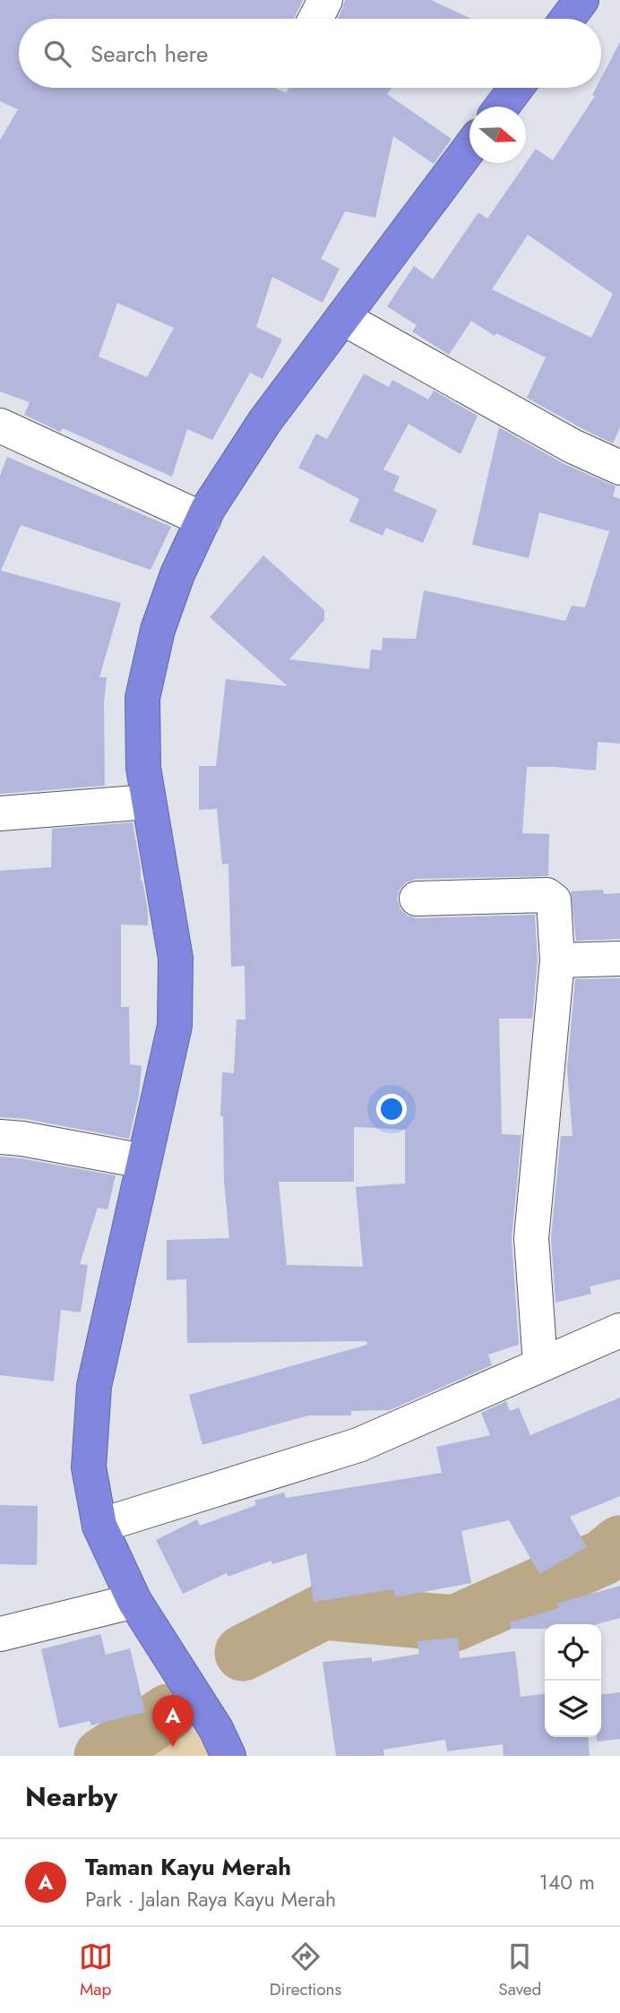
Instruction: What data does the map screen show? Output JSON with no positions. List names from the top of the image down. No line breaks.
{"north":"right","page":{"search":"Search here","pins":"A","heading":"Nearby","list":[{"mark":"A","name":"Taman Kayu Merah","note":"Park · Jalan Raya Kayu Merah","value":"140 m"}],"nav":["Map","Directions","Saved"]}}
